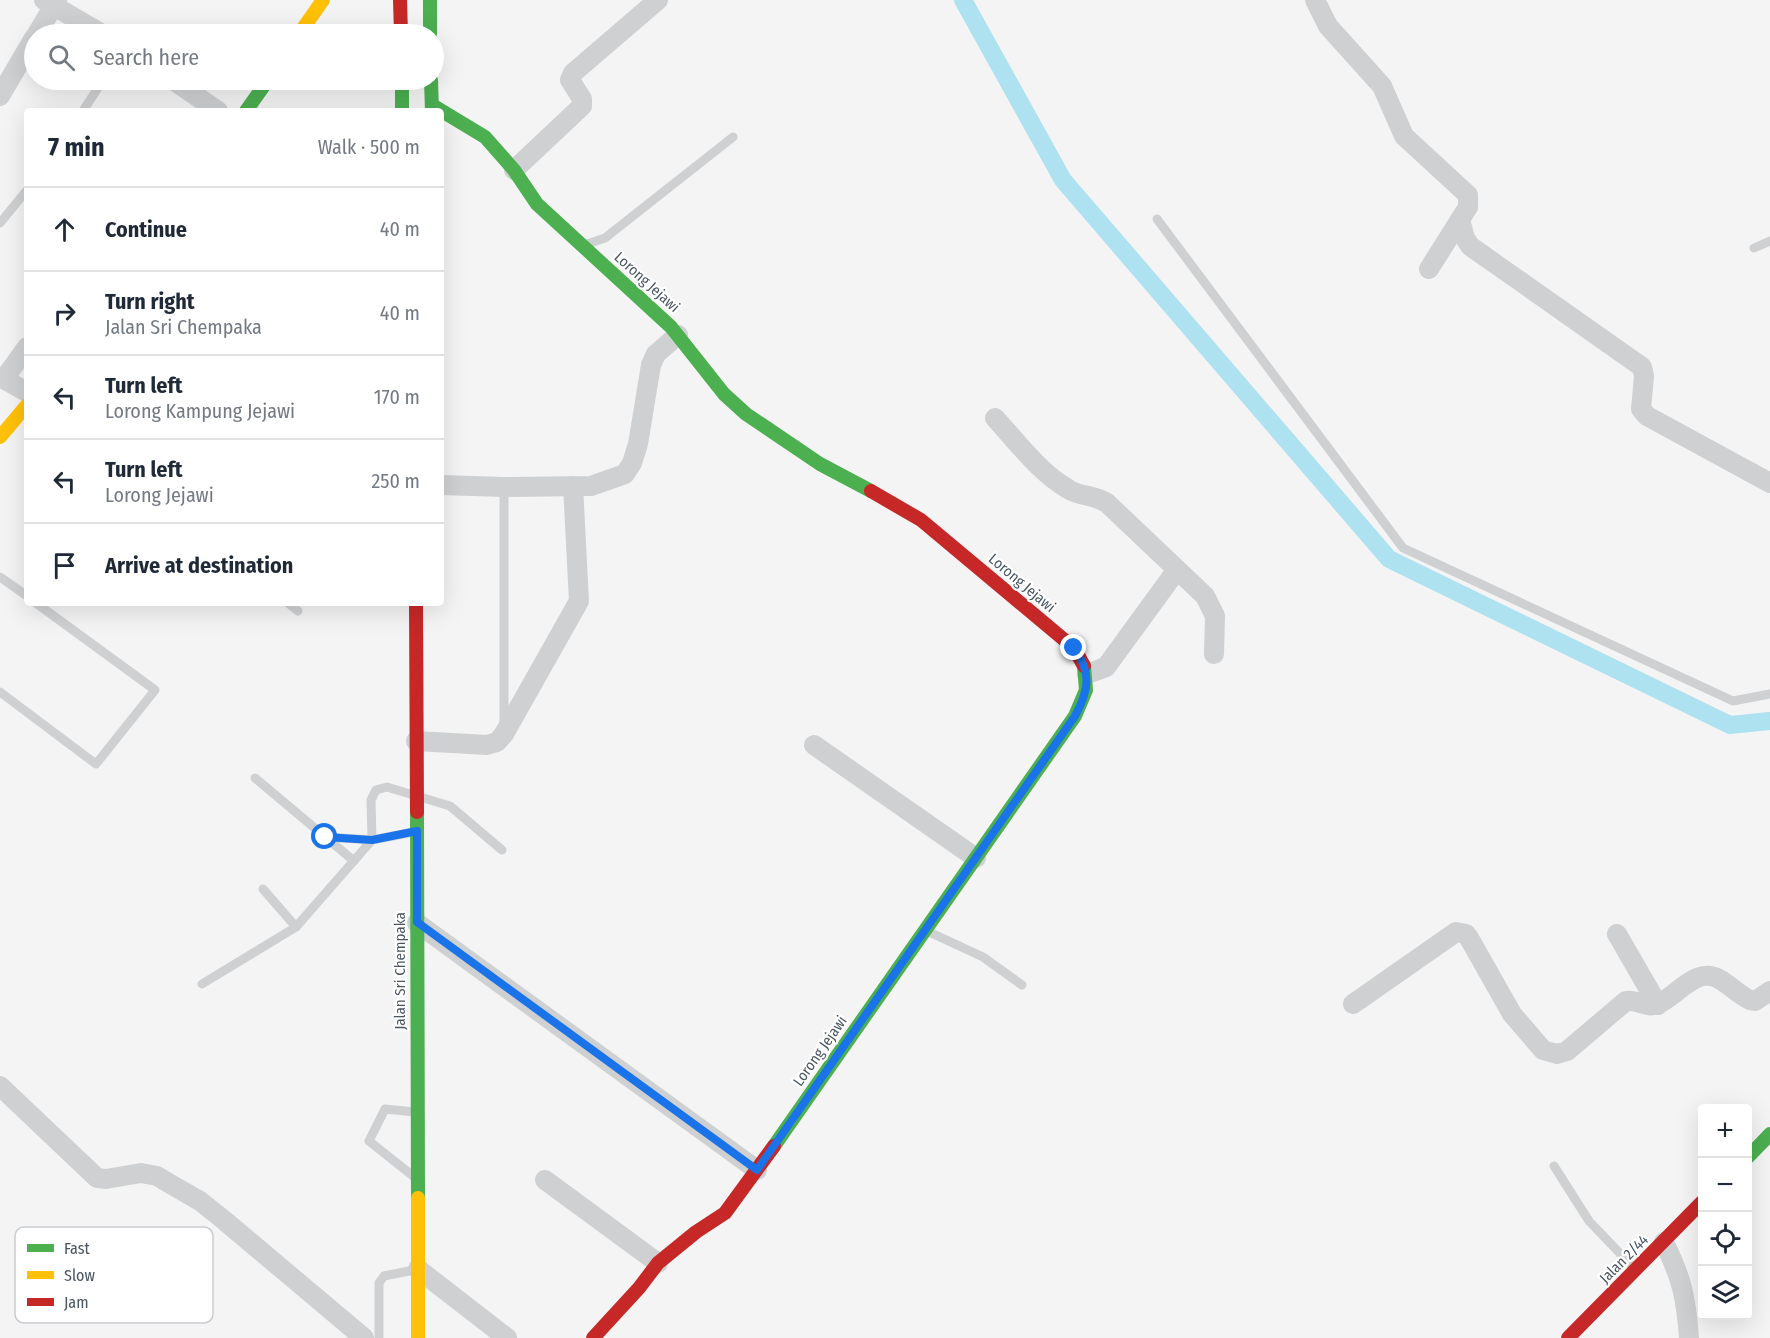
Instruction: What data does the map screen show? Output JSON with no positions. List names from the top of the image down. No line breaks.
{"streets":{"street":["Lorong Jejawi","Jalan Sri Chempaka","Jalan 2/44"]},"legend":["Fast","Slow","Jam"],"page":{"search":"Search here","heading":["7 min","Walk · 500 m"],"list":[["Continue","40 m"],["Turn right","Jalan Sri Chempaka","40 m"],["Turn left","Lorong Kampung Jejawi","170 m"],["Turn left","Lorong Jejawi","250 m"],"Arrive at destination"],"map_buttons":["+","−"]}}
